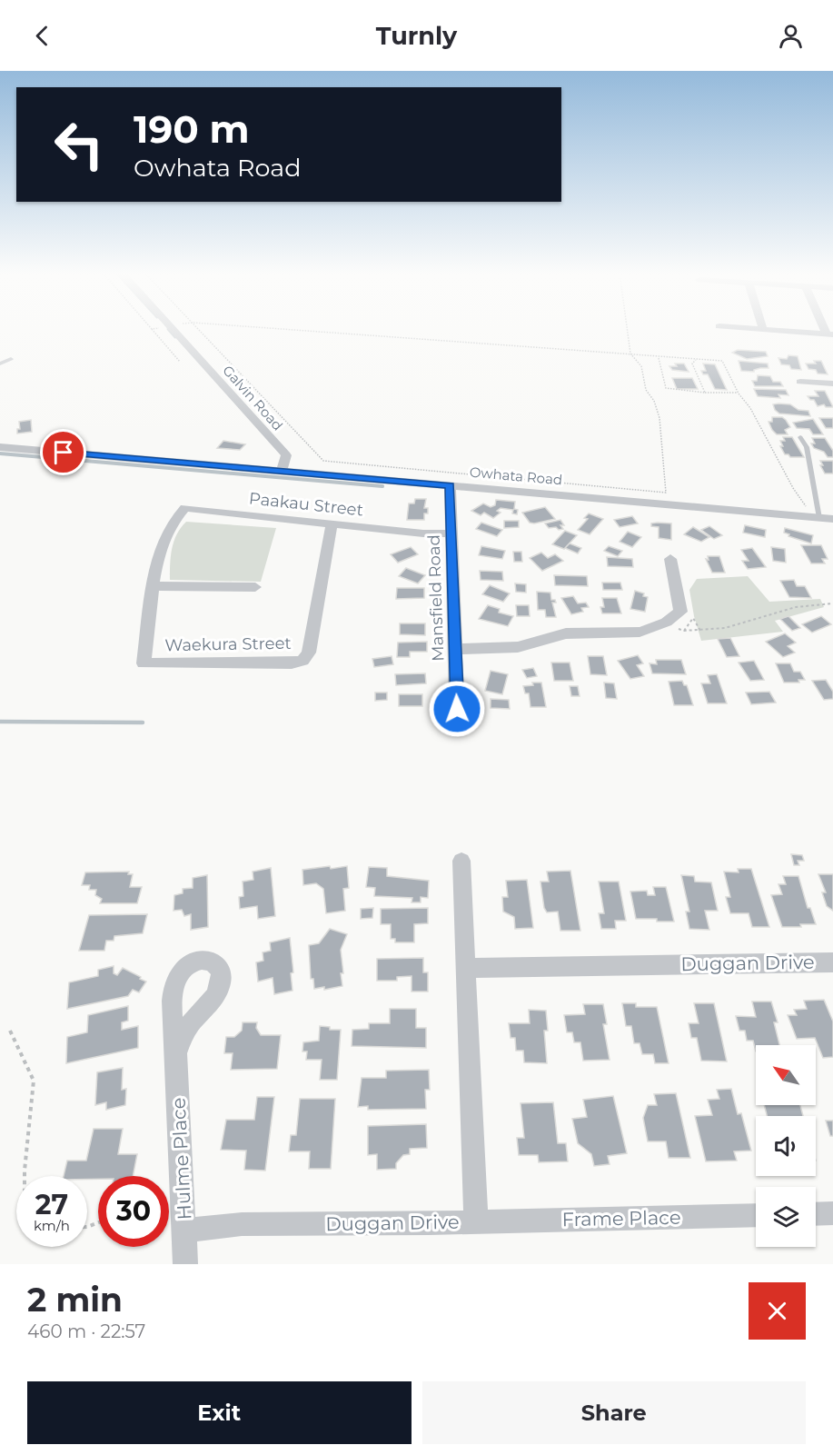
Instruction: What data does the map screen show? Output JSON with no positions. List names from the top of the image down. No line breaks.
{"streets":{"street":["Galvin Road","Owhata Road","Paakau Street","Mansfield Road","Waekura Street","Duggan Drive","Hulme Place","Frame Place"]},"crossings":[["Galvin Road","Owhata Road"],["Owhata Road","Mansfield Road"],["Paakau Street","Mansfield Road"],["Paakau Street","Waekura Street"],["Duggan Drive","Hulme Place"],["Duggan Drive","Frame Place"]],"north":"top left","page":{"header":"Turnly","turn":["190 m","Owhata Road"],"speed":"27 km/h","limit":"30","heading":["2 min","460 m · 22:57"],"buttons":["Exit","Share"]}}
